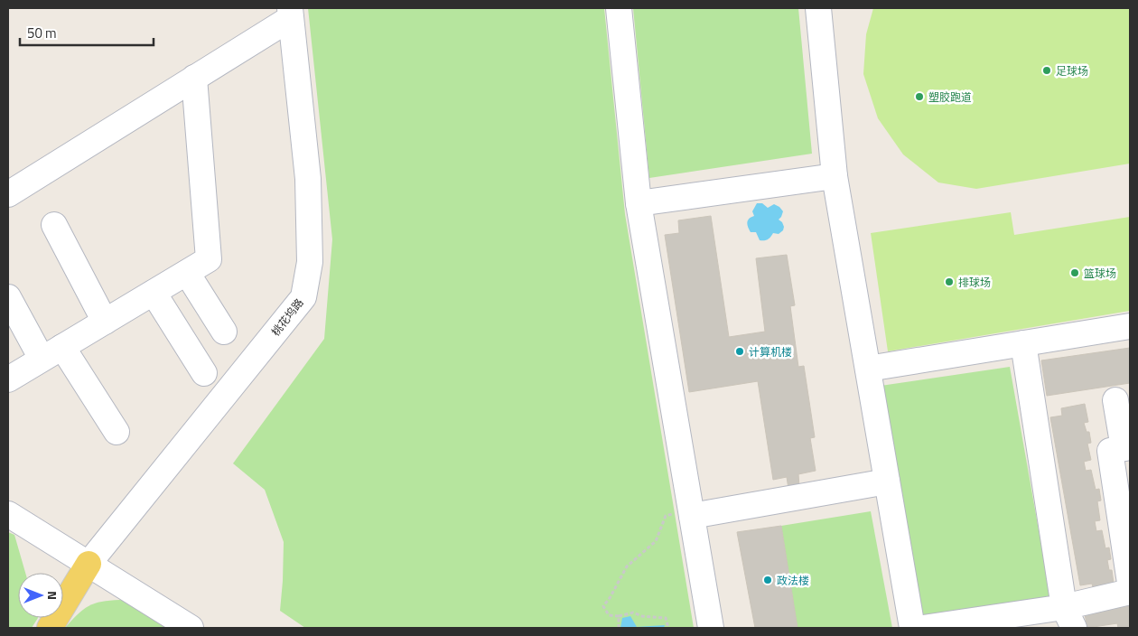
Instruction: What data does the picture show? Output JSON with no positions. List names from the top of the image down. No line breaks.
{"streets":{"street":["桃花坞路"]},"places":["足球场","塑胶跑道","篮球场","排球场","计算机楼","政法楼"],"scale_bar":"50 m","north":"right"}
